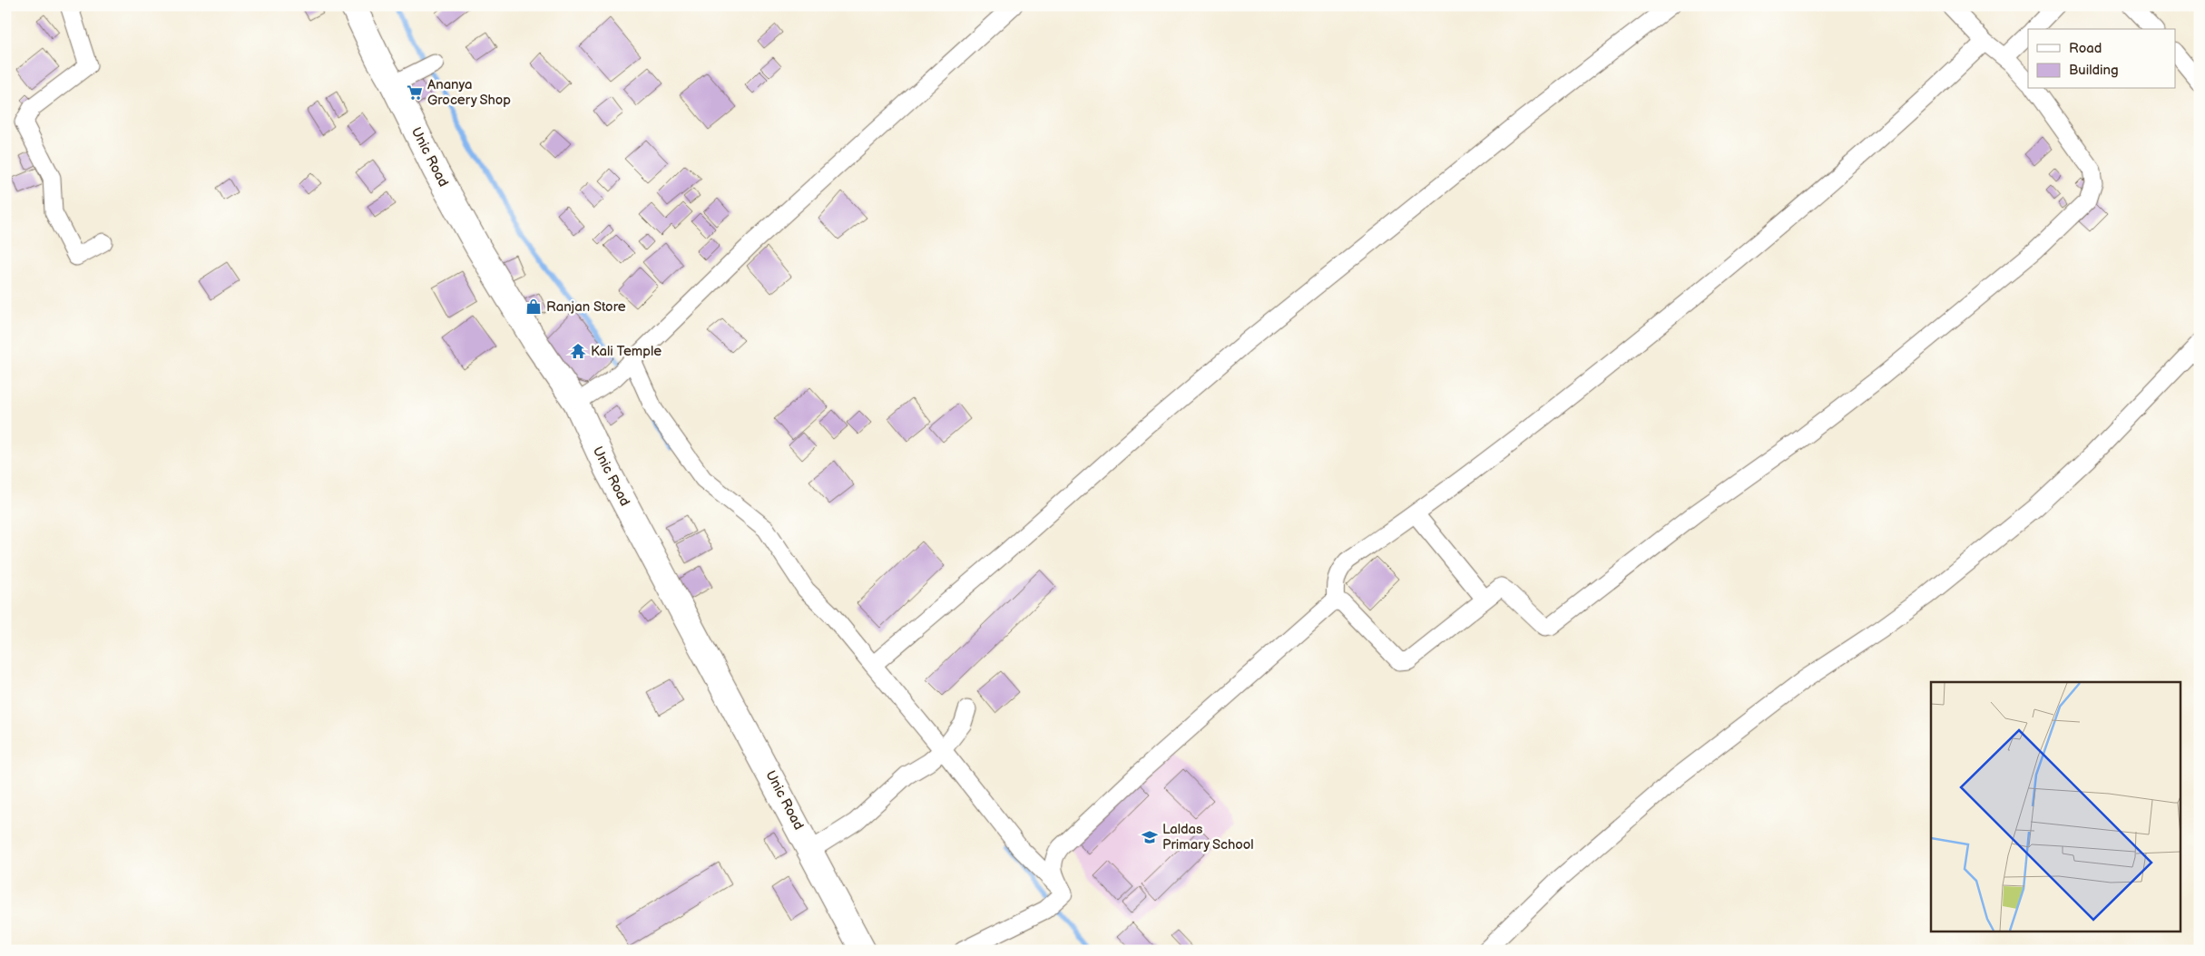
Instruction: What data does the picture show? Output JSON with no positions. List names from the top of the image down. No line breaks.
{"streets":{"main road":["Unic Road"]},"places":{"supermarket":["Ananya Grocery Shop"],"shop":["Ranjan Store"],"temple":["Kali Temple"],"school or university":["Laldas Primary School"]},"legend":["Road","Building"]}
